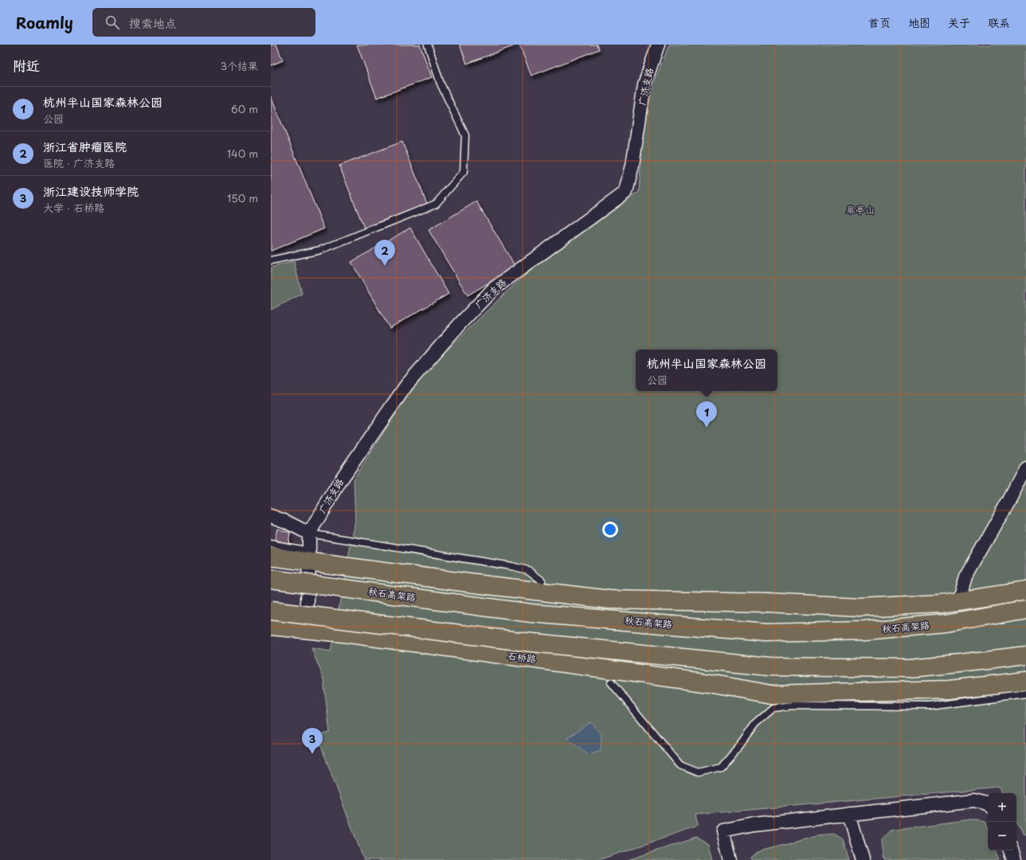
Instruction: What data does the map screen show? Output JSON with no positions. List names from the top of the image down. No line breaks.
{"streets":{"main road":["秋石高架路","石桥路"],"street":["广济支路"]},"parks":["皋亭山"],"page":{"header":"Roamly","search":"搜索地点","nav":["首页","地图","关于","联系"],"heading":["附近","3个结果"],"list":[{"mark":"1","name":"杭州半山国家森林公园","note":"公园","value":"60 m"},{"mark":"2","name":"浙江省肿瘤医院","note":"医院 · 广济支路","value":"140 m"},{"mark":"3","name":"浙江建设技师学院","note":"大学 · 石桥路","value":"150 m"}],"pins":["2","1","3"],"popup":["杭州半山国家森林公园","公园"],"map_buttons":["+","−"]}}
